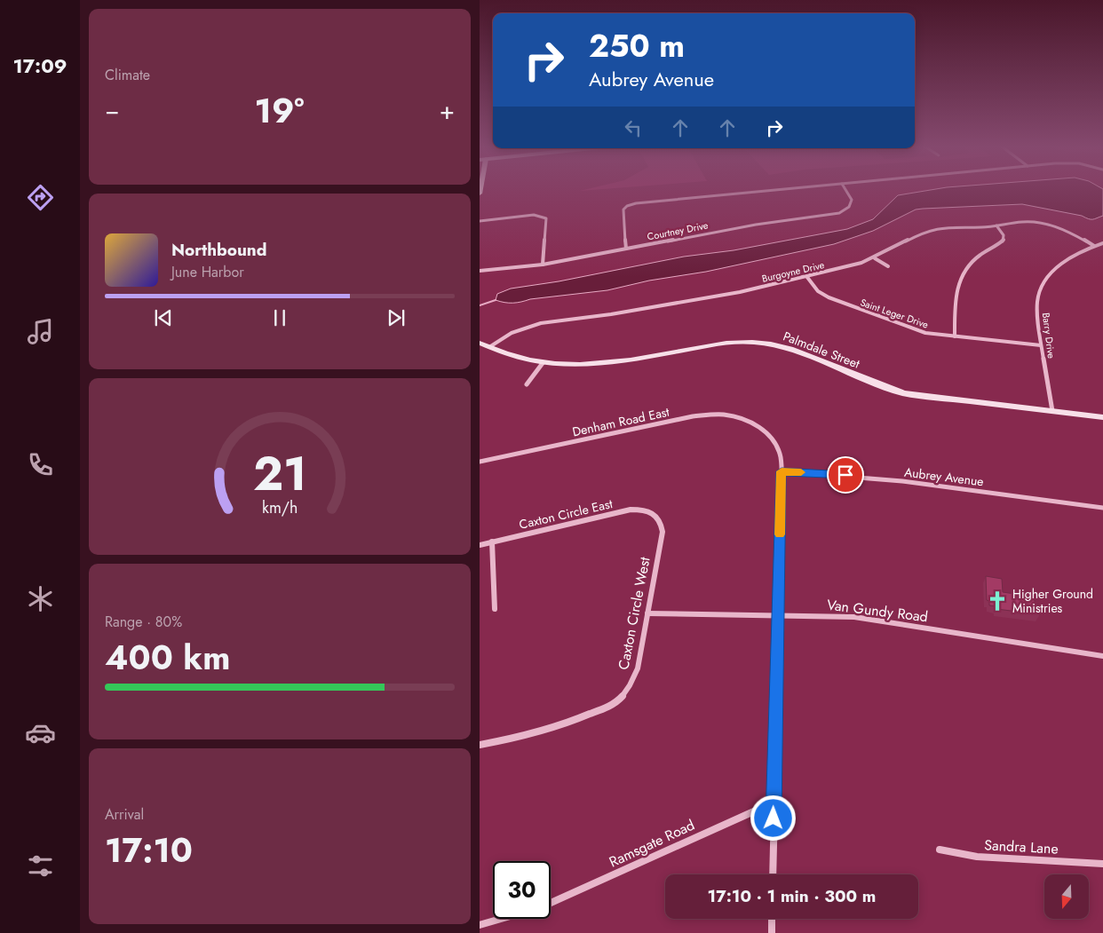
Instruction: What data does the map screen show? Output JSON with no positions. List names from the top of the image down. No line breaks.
{"streets":{"street":["Courtney Drive","Burgoyne Drive","Saint Leger Drive","Barry Drive","Palmdale Street","Denham Road East","Aubrey Avenue","Caxton Circle East","Van Gundy Road","Caxton Circle West","Ramsgate Road","Sandra Lane"]},"crossings":[["Burgoyne Drive","Saint Leger Drive"],["Burgoyne Drive","Barry Drive"],["Burgoyne Drive","Palmdale Street"],["Saint Leger Drive","Barry Drive"],["Barry Drive","Palmdale Street"],["Denham Road East","Aubrey Avenue"],["Caxton Circle East","Caxton Circle West"],["Van Gundy Road","Caxton Circle West"]],"places":{"church":["Higher Ground Ministries"]},"north":"bottom","page":{"tabs":"17:09","tile":["Climate",["Range · 80%","400 km"],["Arrival","17:10"]],"turn":["250 m","Aubrey Avenue"],"heat":["−","19°","+"],"song":["Northbound","June Harbor"],"limit":"30","trip":"17:10 · 1 min · 300 m","gauge":["21","km/h"]}}
